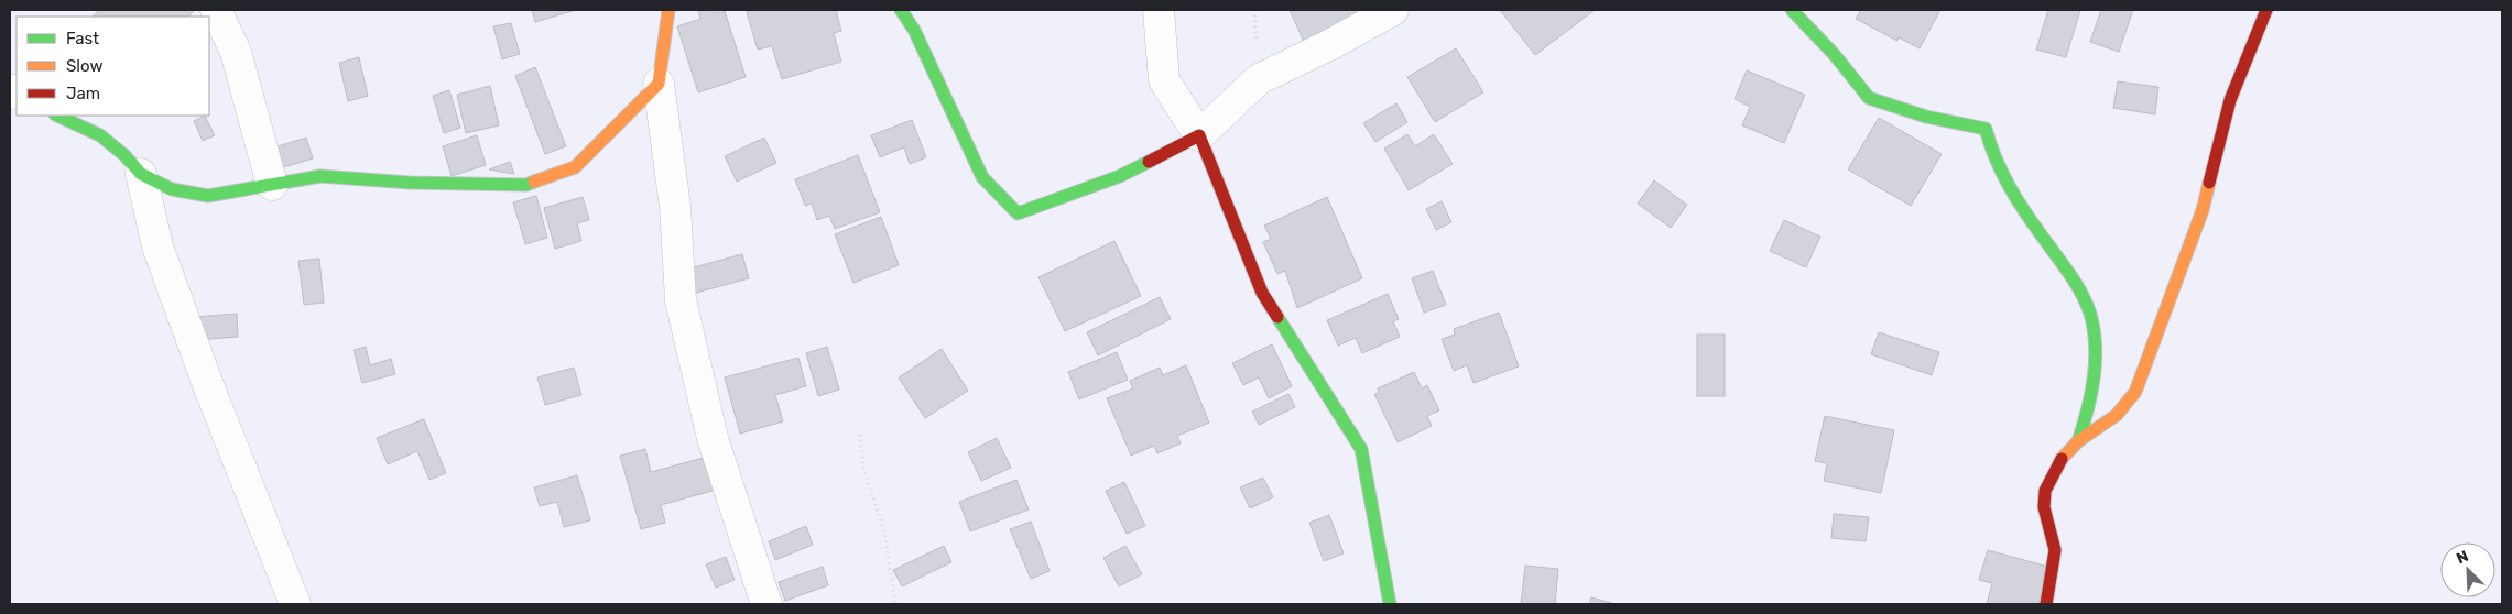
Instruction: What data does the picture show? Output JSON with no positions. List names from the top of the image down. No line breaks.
{"legend":["Fast","Slow","Jam"],"north":"top left"}
